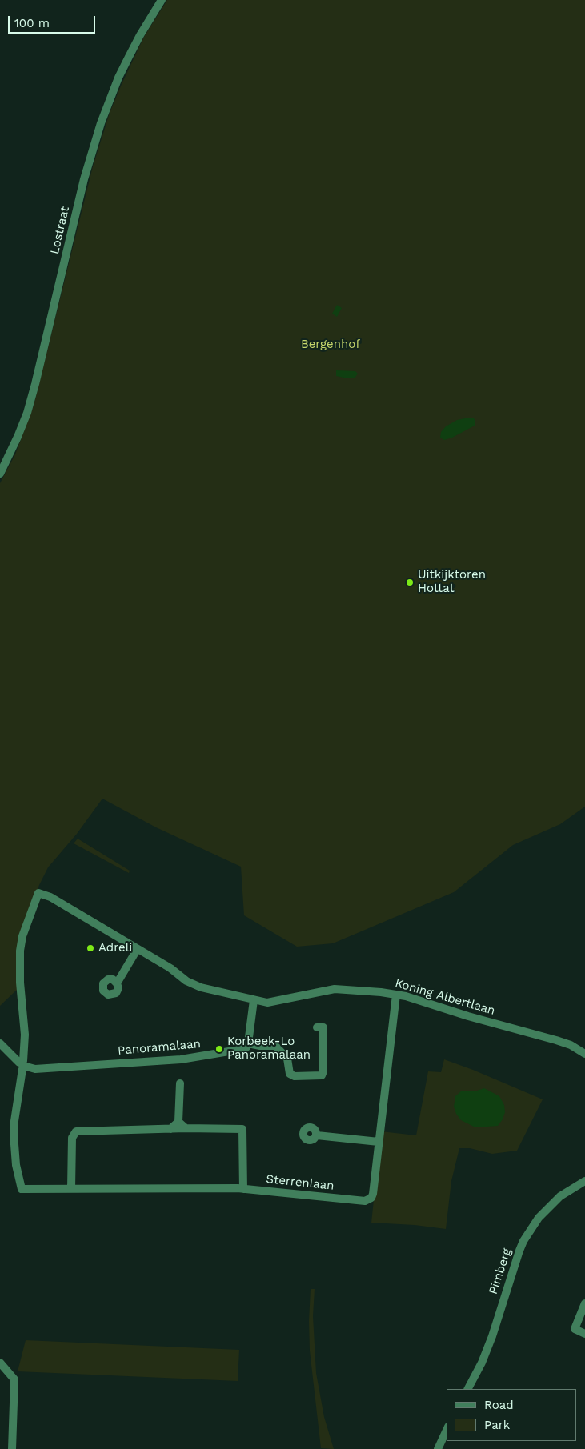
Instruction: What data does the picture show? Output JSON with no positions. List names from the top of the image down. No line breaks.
{"streets":{"street":["Lostraat","Koning Albertlaan","Panoramalaan","Sterrenlaan","Pimberg"]},"crossings":[["Koning Albertlaan","Panoramalaan"],["Koning Albertlaan","Sterrenlaan"],["Panoramalaan","Sterrenlaan"]],"parks":["Bergenhof"],"places":["Uitkijktoren Hottat","Adreli","Korbeek-Lo Panoramalaan"],"legend":["Road","Park"],"scale_bar":"100 m"}
